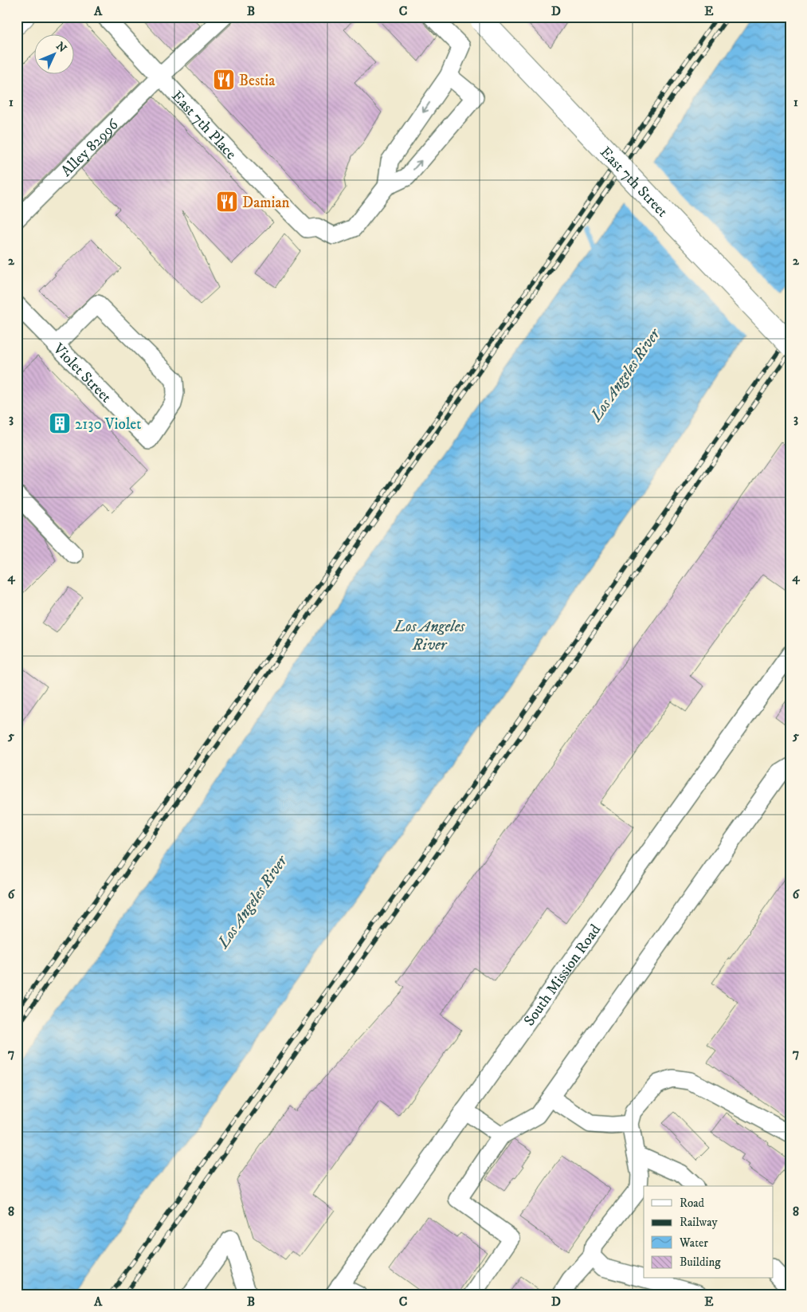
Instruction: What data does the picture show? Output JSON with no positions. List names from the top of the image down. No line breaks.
{"streets":{"main road":["East 7th Street"],"street":["East 7th Place","Alley 82996","Violet Street","South Mission Road"]},"crossings":[["East 7th Place","Alley 82996"]],"water":["Los Angeles River"],"places":{"restaurant":["Bestia","Damian"],"building":["2130 Violet"]},"legend":["Road","Railway","Water","Building"],"north":"top right","grid":{"columns":["A","B","C","D","E"],"rows":["1","2","3","4","5","6","7","8"]}}
